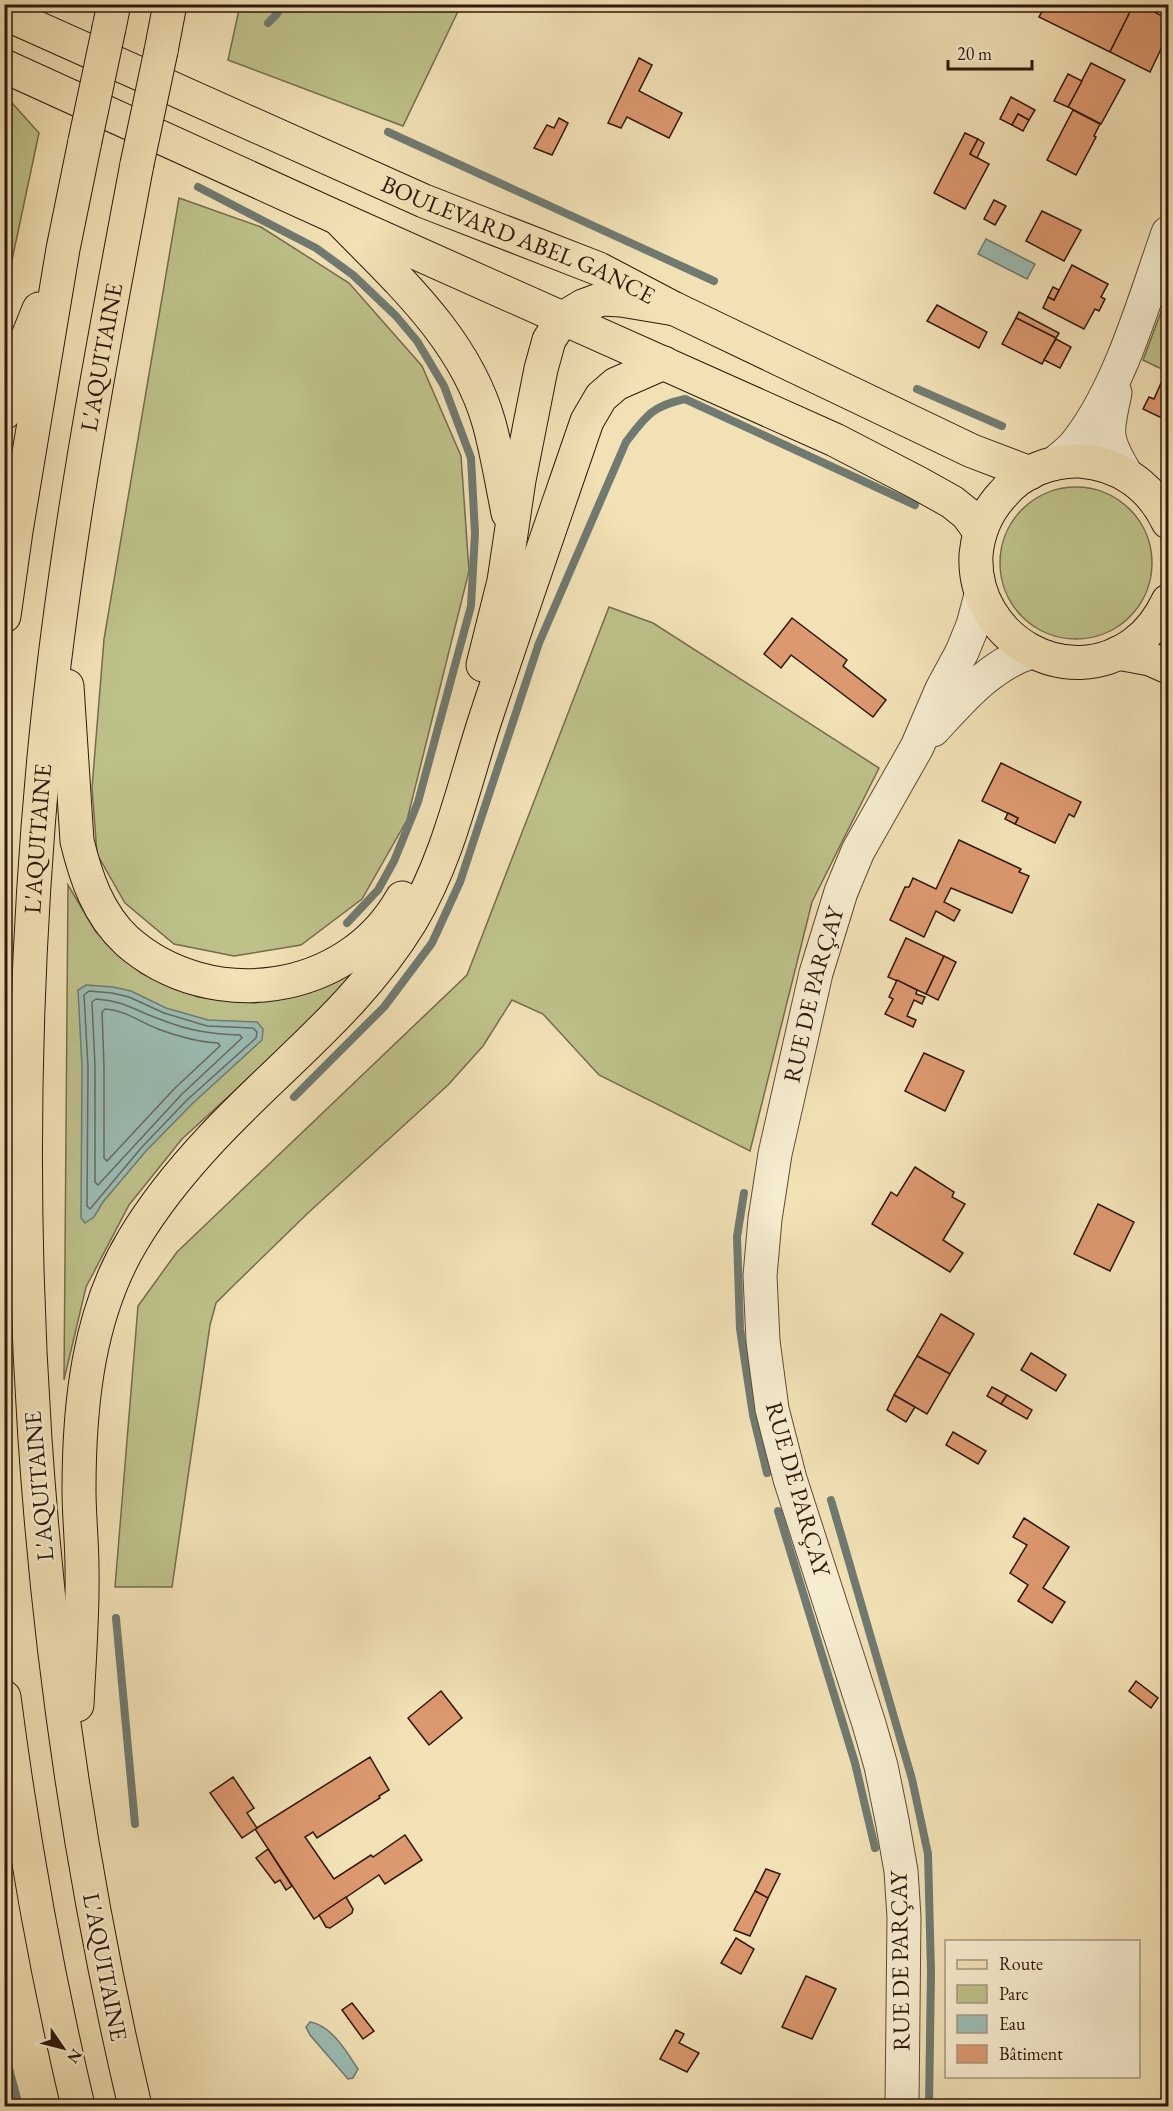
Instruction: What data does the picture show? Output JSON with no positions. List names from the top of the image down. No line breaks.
{"streets":{"main road":["BOULEVARD ABEL GANCE","L'AQUITAINE"],"street":["RUE DE PARÇAY"]},"legend":["Route","Parc","Eau","Bâtiment"],"scale_bar":"20 m","north":"bottom right"}
